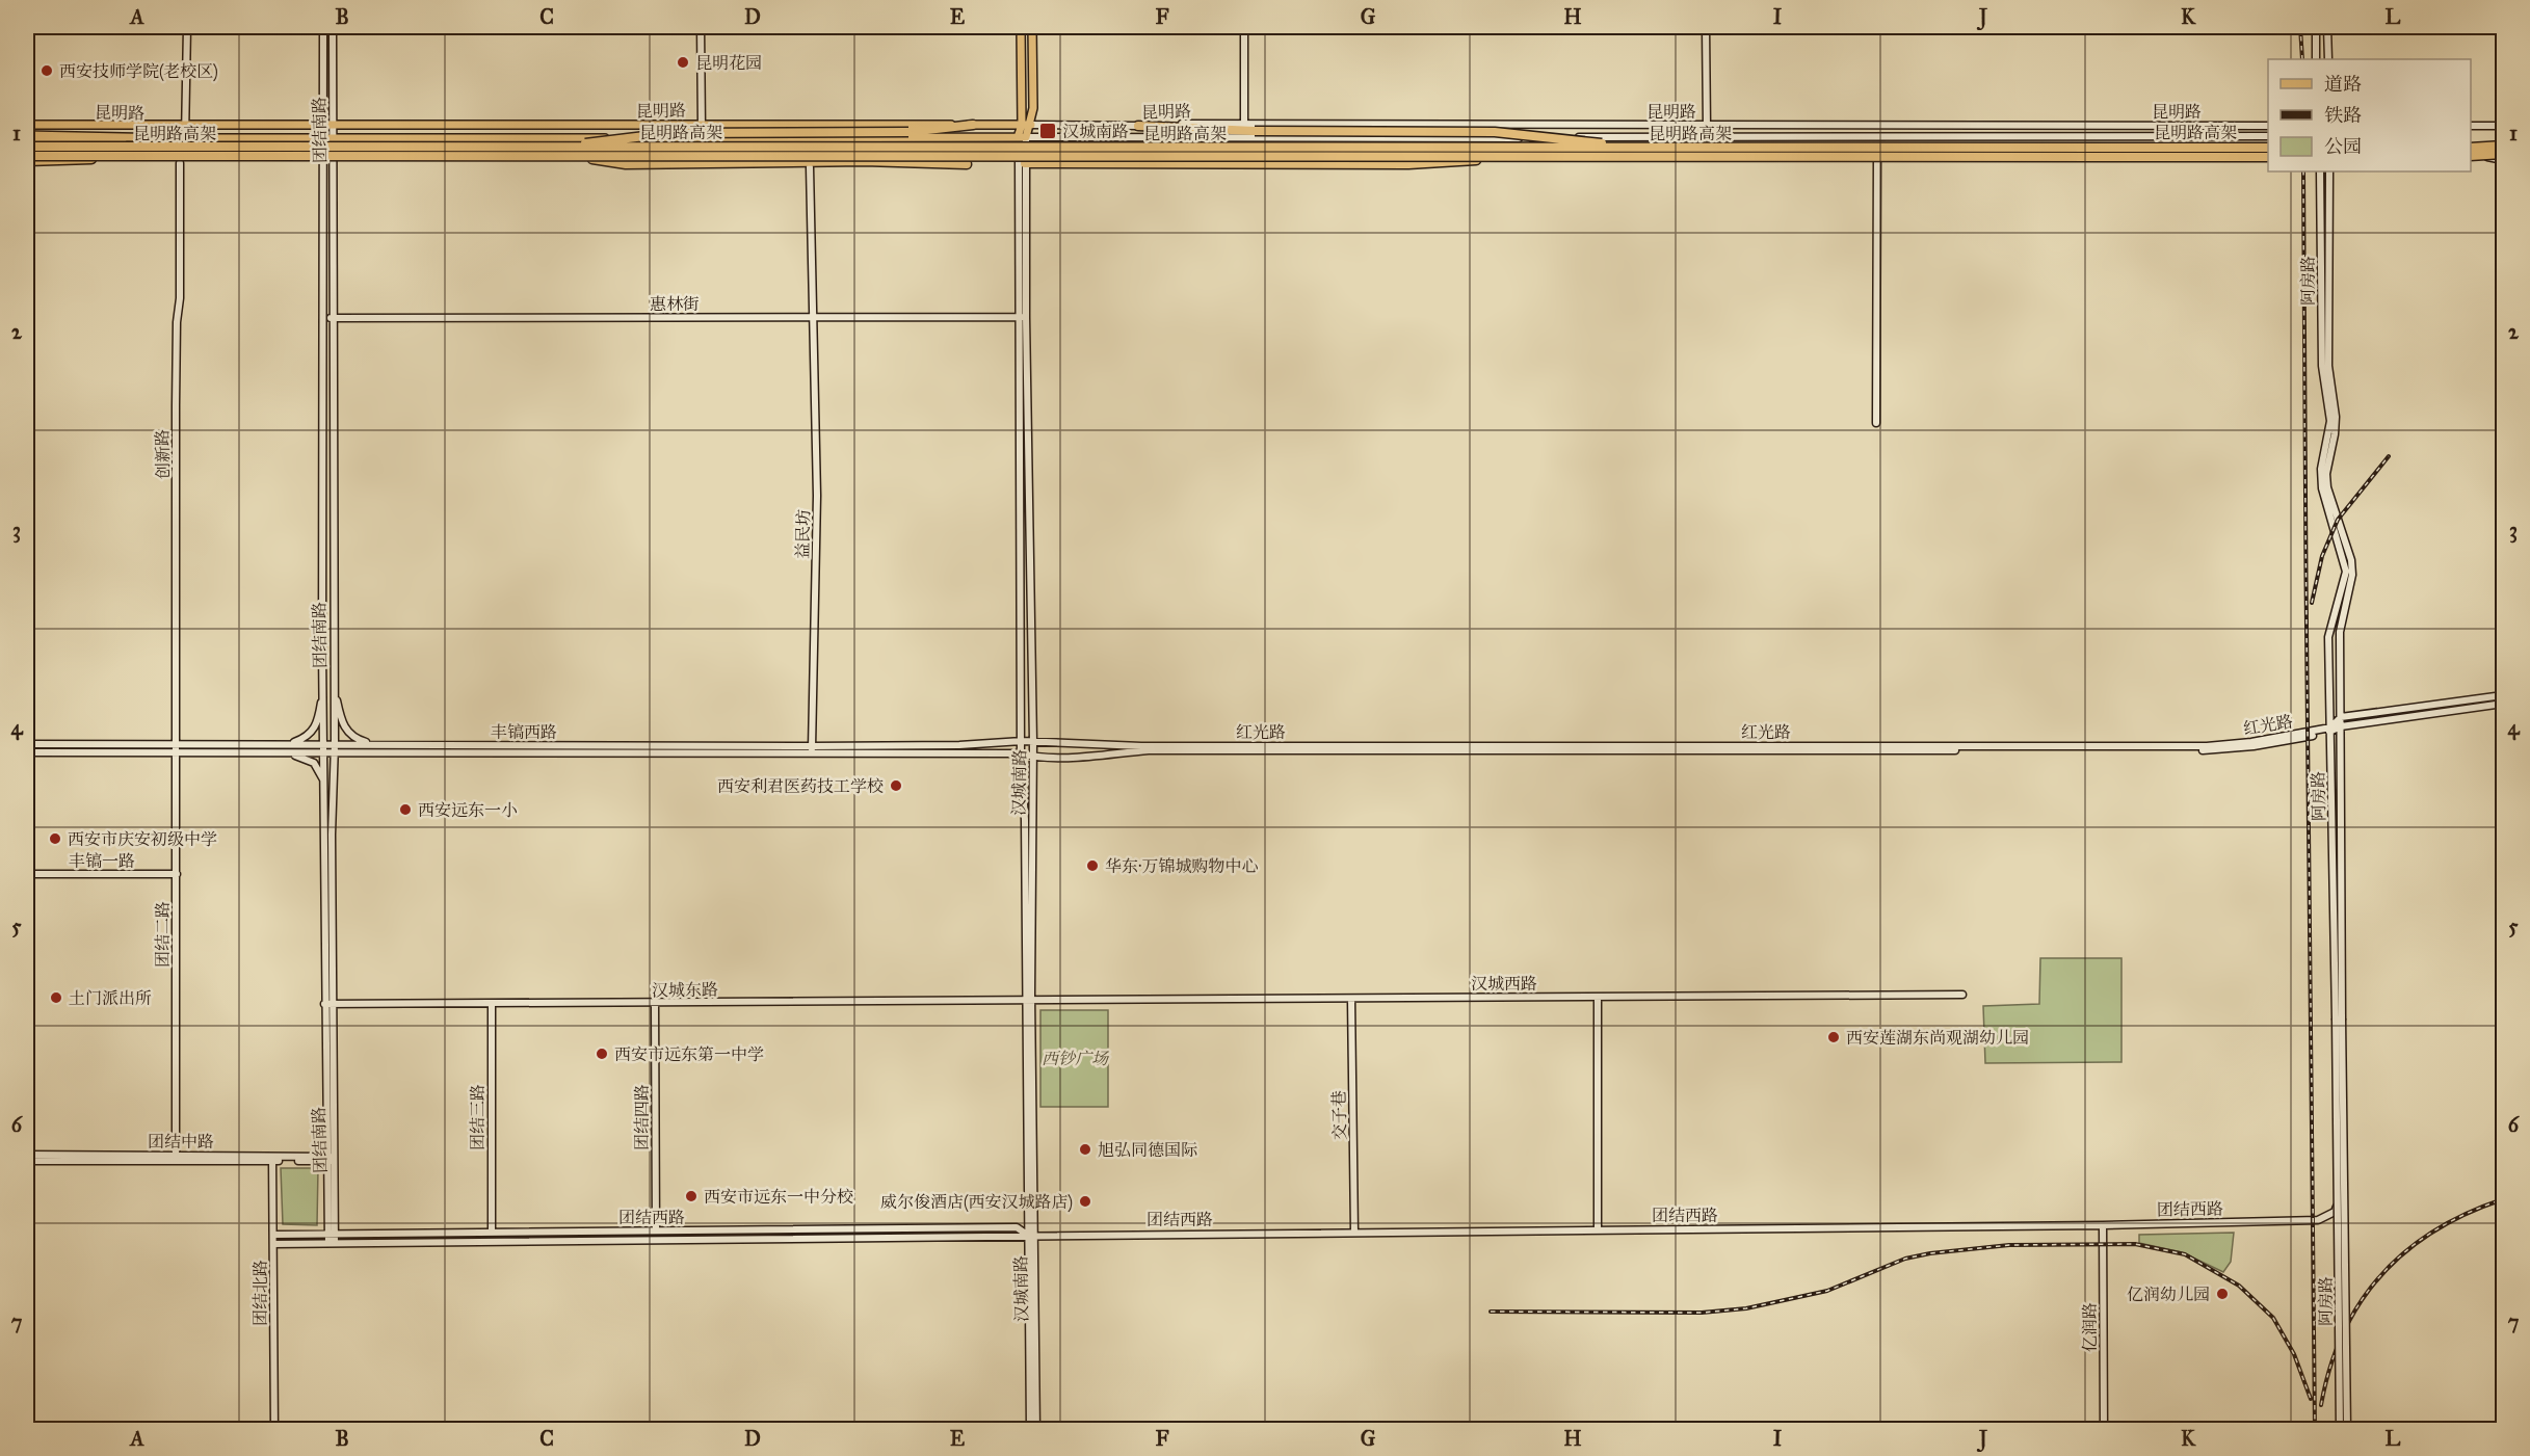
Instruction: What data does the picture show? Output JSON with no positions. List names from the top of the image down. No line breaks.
{"streets":{"highway":["昆明路高架"],"main road":["昆明路","团结南路","阿房路","惠林街","创新路","益民坊","红光路","丰镐西路","汉城南路","丰镐一路","团结二路","汉城西路","汉城东路","交子巷","团结三路","团结四路","团结中路","团结西路","团结北路","亿润路"]},"crossings":[["昆明路","团结南路"],["昆明路","汉城南路"],["团结南路","惠林街"],["团结南路","丰镐西路"],["团结南路","汉城东路"],["团结南路","团结中路"],["团结南路","团结西路"],["阿房路","红光路"],["惠林街","益民坊"],["惠林街","汉城南路"],["创新路","丰镐西路"],["创新路","团结二路"],["益民坊","丰镐西路"],["红光路","丰镐西路"],["红光路","汉城南路"],["丰镐西路","汉城南路"],["丰镐西路","团结二路"],["汉城南路","汉城东路"],["汉城南路","团结西路"],["丰镐一路","团结二路"],["团结二路","团结中路"],["汉城西路","汉城东路"],["汉城西路","交子巷"],["汉城东路","团结三路"],["汉城东路","团结四路"],["交子巷","团结西路"],["团结三路","团结西路"],["团结四路","团结西路"],["团结中路","团结北路"],["团结西路","团结北路"],["团结西路","亿润路"]],"parks":["西钞广场"],"places":{"other":["昆明花园","西安技师学院(老校区)","西安利君医药技工学校","西安远东一小","西安市庆安初级中学","华东·万锦城购物中心","土门派出所","西安莲湖东尚观湖幼儿园","西安市远东第一中学","旭弘同德国际","西安市远东一中分校","威尔俊酒店(西安汉城路店)","亿润幼儿园"],"transit":["汉城南路"]},"legend":["道路","铁路","公园"],"grid":{"columns":["A","B","C","D","E","F","G","H","I","J","K","L"],"rows":["1","2","3","4","5","6","7"]}}
